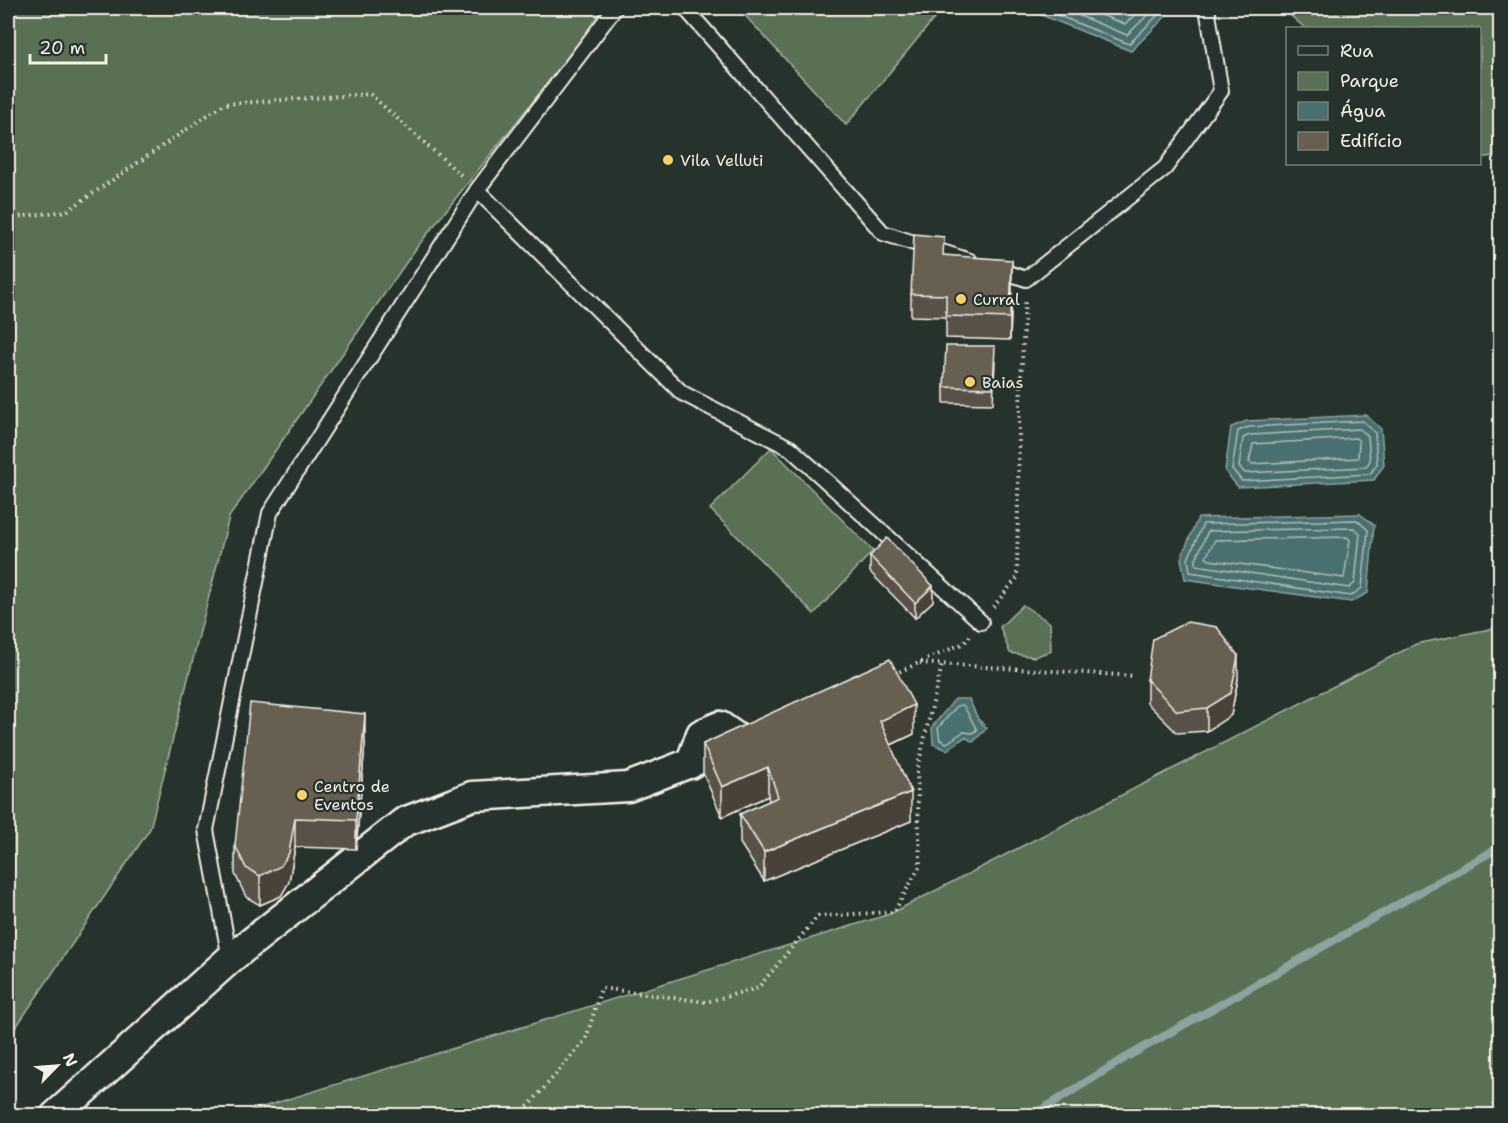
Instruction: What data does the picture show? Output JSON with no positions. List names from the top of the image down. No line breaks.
{"places":["Vila Velluti","Curral","Baias","Centro de Eventos"],"legend":["Rua","Parque","Água","Edifício"],"scale_bar":"20 m","north":"top right"}
